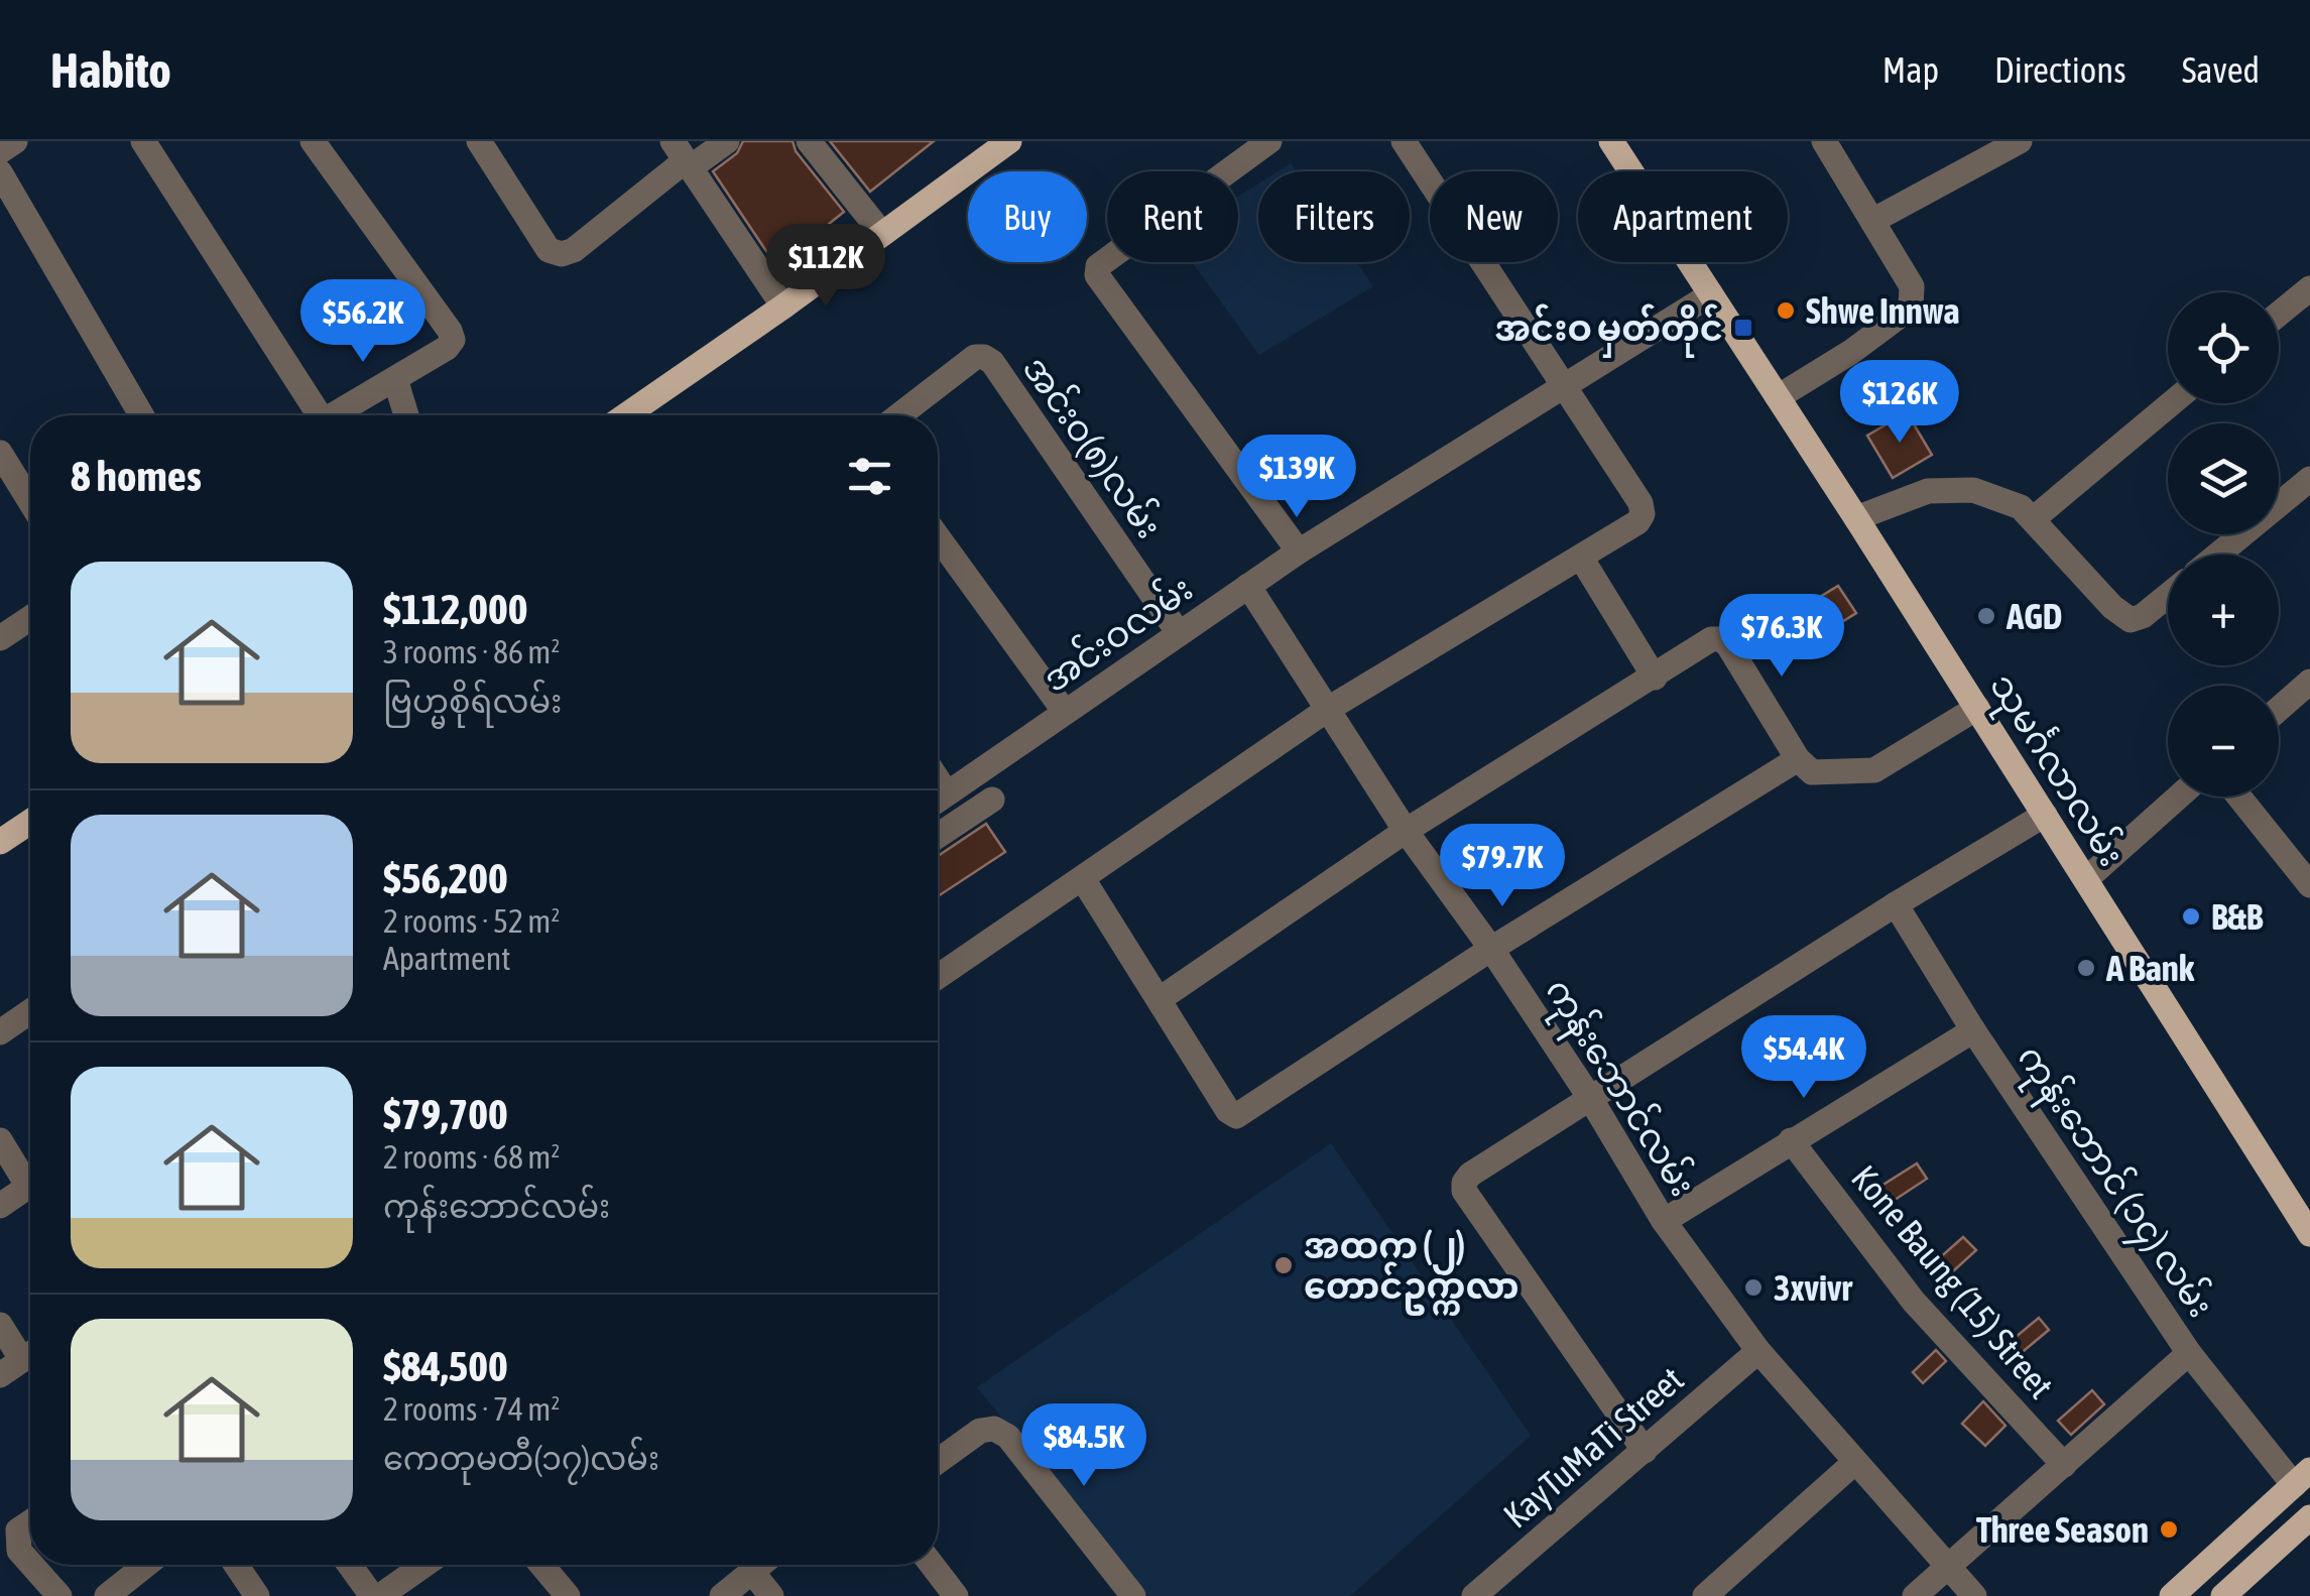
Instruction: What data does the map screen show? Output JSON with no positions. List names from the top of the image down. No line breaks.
{"streets":{"main road":["သုမင်္ဂလာလမ်း"],"street":["အင်းဝ(၈)လမ်း","အင်းဝလမ်း","ကုန်းဘောင်လမ်း","ကုန်းဘောင် (၁၄) လမ်း","Kone Baung (15) Street","KayTuMaTi Street"]},"crossings":[["အင်းဝ(၈)လမ်း","အင်းဝလမ်း"],["အင်းဝလမ်း","သုမင်္ဂလာလမ်း"],["အင်းဝလမ်း","ကုန်းဘောင်လမ်း"],["ကုန်းဘောင်လမ်း","KayTuMaTi Street"]],"places":{"other":["Shwe Innwa","AGD","B&B","A Bank","အထက (၂) တောင်ဥက္ကလာ","3xvivr","Three Season"],"transit":["အင်းဝ မှတ်တိုင်"]},"page":{"header":"Habito","nav":["Map","Directions","Saved"],"chip":["Buy","Rent","Filters","New","Apartment"],"price":["$112K","$56.2K","$126K","$139K","$76.3K","$79.7K","$54.4K","$84.5K"],"map_buttons":["+","−"],"heading":"8 homes","list":[{"name":"$112,000","note":"3 rooms · 86 m² · ဗြဟ္မစိုရ်လမ်း"},{"name":"$56,200","note":"2 rooms · 52 m² · Apartment"},{"name":"$79,700","note":"2 rooms · 68 m² · ကုန်းဘောင်လမ်း"},{"name":"$84,500","note":"2 rooms · 74 m² · ကေတုမတီ(၁၇)လမ်း"}]}}
